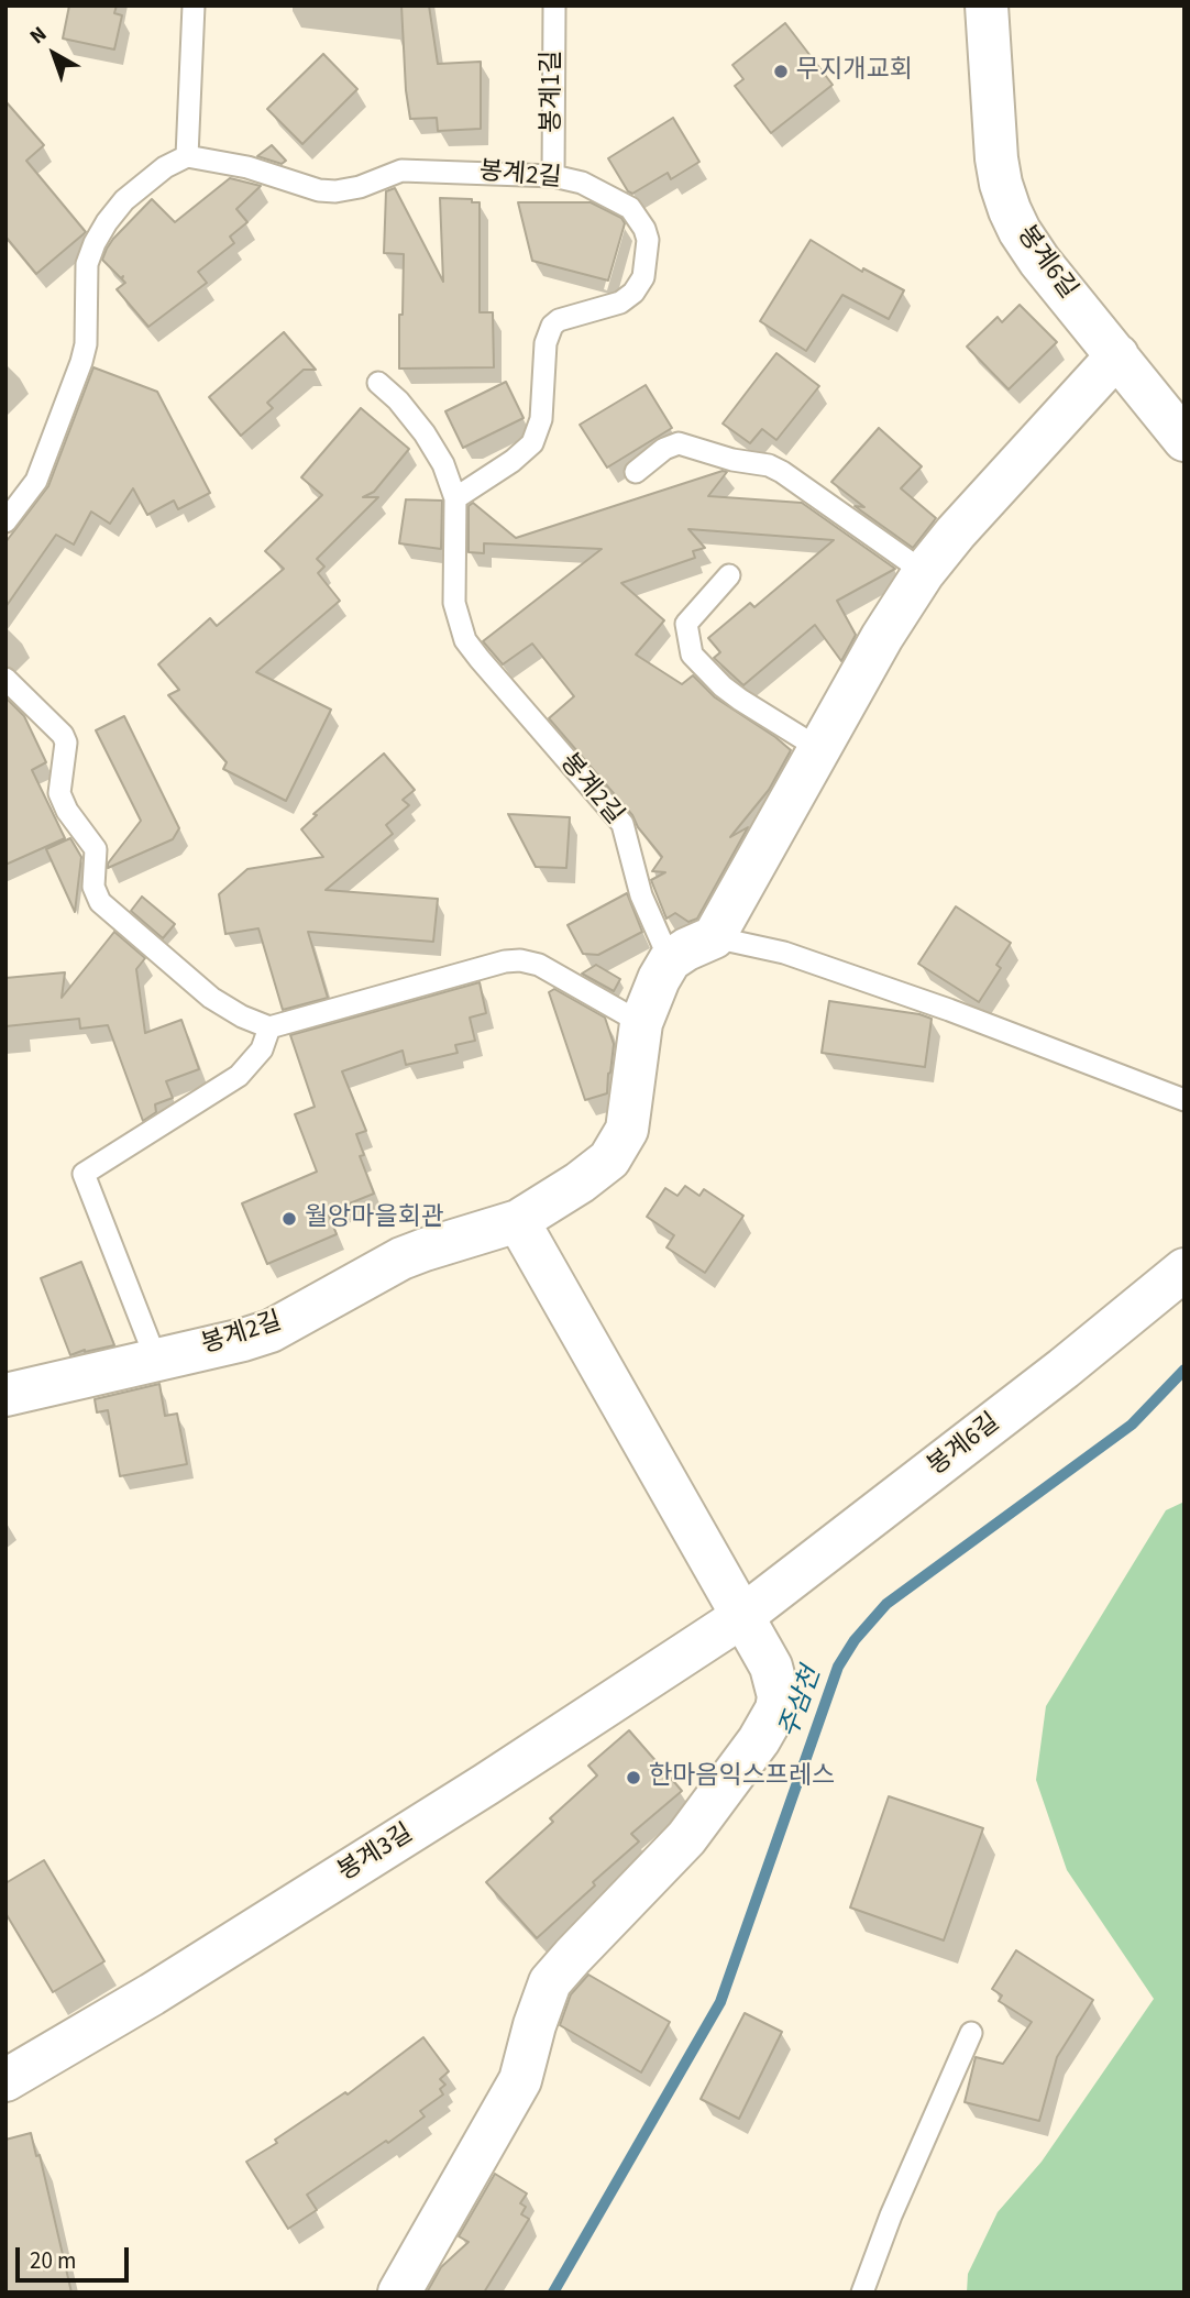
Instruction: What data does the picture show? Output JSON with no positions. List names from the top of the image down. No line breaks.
{"streets":{"street":["봉계2길","봉계6길","봉계3길"],"lane":["봉계1길"]},"crossings":[["봉계1길","봉계2길"],["봉계6길","봉계3길"]],"water":["주삼천"],"places":["무지개교회","월앙마을회관","한마음익스프레스"],"scale_bar":"20 m","north":"top left"}
